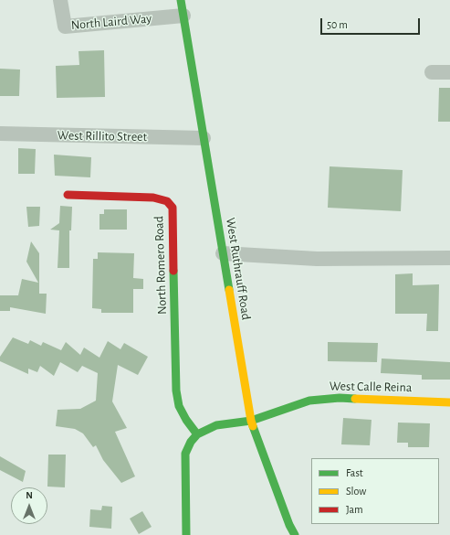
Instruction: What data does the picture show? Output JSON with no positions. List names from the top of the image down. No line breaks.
{"streets":{"street":["North Laird Way","West Rillito Street","North Romero Road","West Ruthrauff Road","West Calle Reina"]},"crossings":[["North Laird Way","West Ruthrauff Road"],["West Rillito Street","West Ruthrauff Road"],["North Romero Road","West Calle Reina"],["West Ruthrauff Road","West Calle Reina"]],"legend":["Fast","Slow","Jam"],"scale_bar":"50 m","north":"top"}
